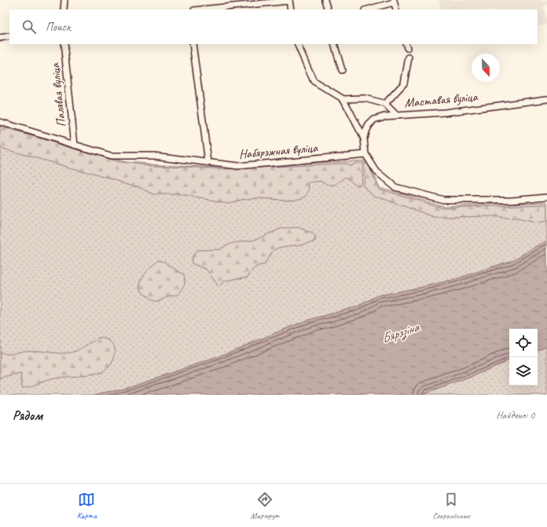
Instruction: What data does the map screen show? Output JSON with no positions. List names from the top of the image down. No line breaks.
{"streets":{"street":["Палявая вуліца","Маставая вуліца","Набярэжная вуліца"]},"crossings":[["Палявая вуліца","Набярэжная вуліца"]],"water":["Бярэзіна"],"north":"bottom right","page":{"search":"Поиск","heading":["Рядом","Найдено: 0"],"nav":["Карта","Маршрут","Сохранённые"]}}
